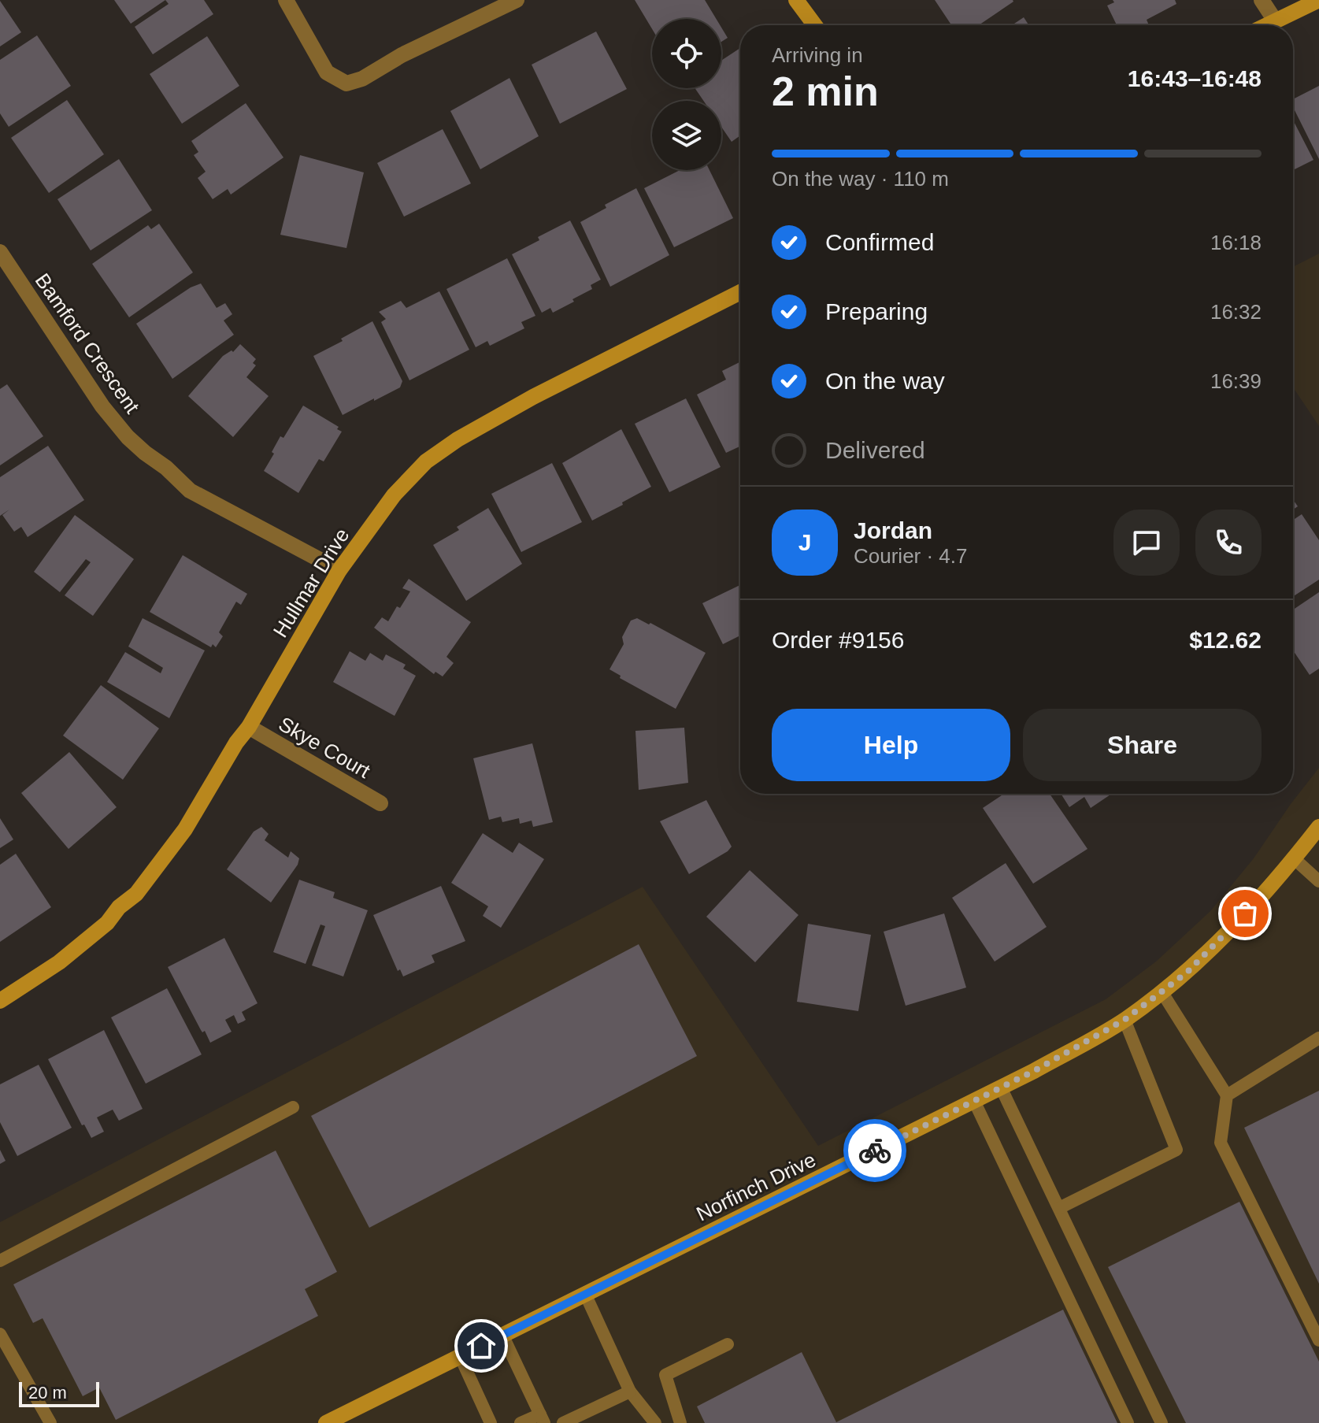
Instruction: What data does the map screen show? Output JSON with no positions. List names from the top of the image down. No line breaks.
{"streets":{"street":["Bamford Crescent","Hullmar Drive","Skye Court","Norfinch Drive"]},"crossings":[["Bamford Crescent","Hullmar Drive"],["Hullmar Drive","Skye Court"]],"scale_bar":"20 m","page":{"heading":["2 min","Arriving in","16:43–16:48"],"panel":["Jordan","Courier · 4.7","Order #9156","$12.62"],"bar":"On the way · 110 m","list":[["Confirmed","16:18"],["Preparing","16:32"],["On the way","16:39"],"Delivered"],"round":"J","buttons":["Help","Share"],"scale":"20 m"}}
